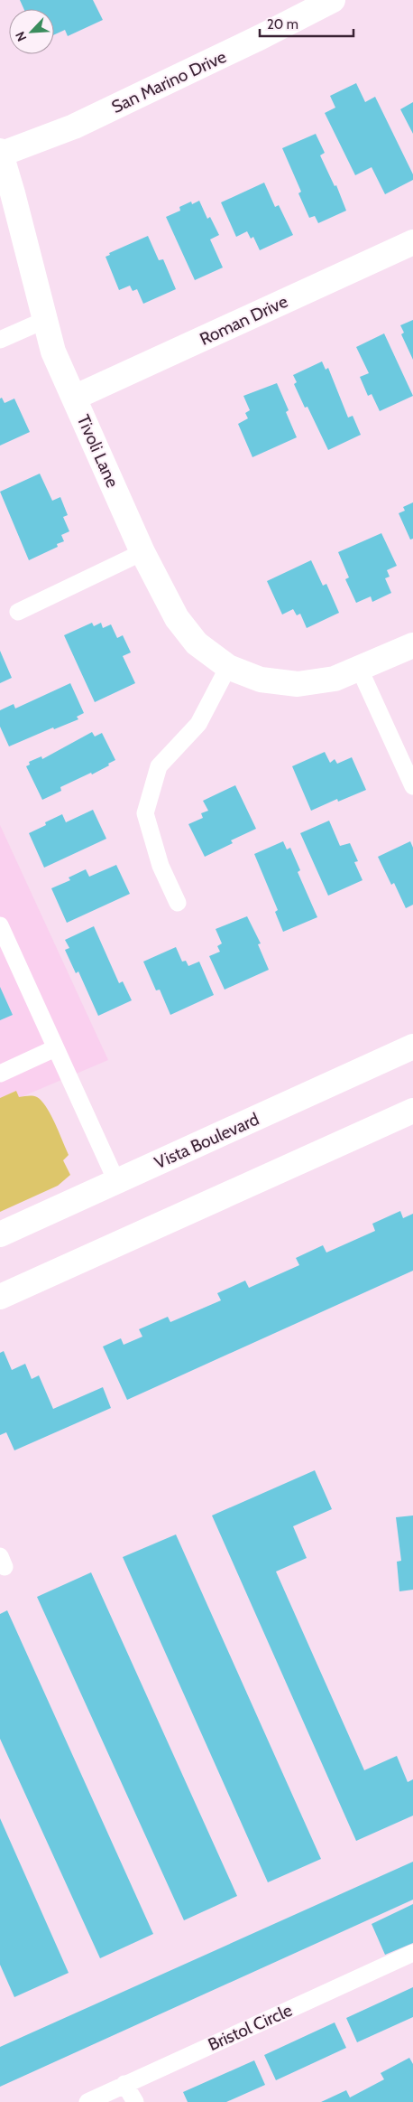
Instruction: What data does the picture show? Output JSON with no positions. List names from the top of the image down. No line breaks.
{"streets":{"street":["San Marino Drive","Roman Drive","Tivoli Lane","Vista Boulevard"],"lane":["Bristol Circle"]},"crossings":[["San Marino Drive","Tivoli Lane"],["Roman Drive","Tivoli Lane"]],"scale_bar":"20 m","north":"bottom left"}
